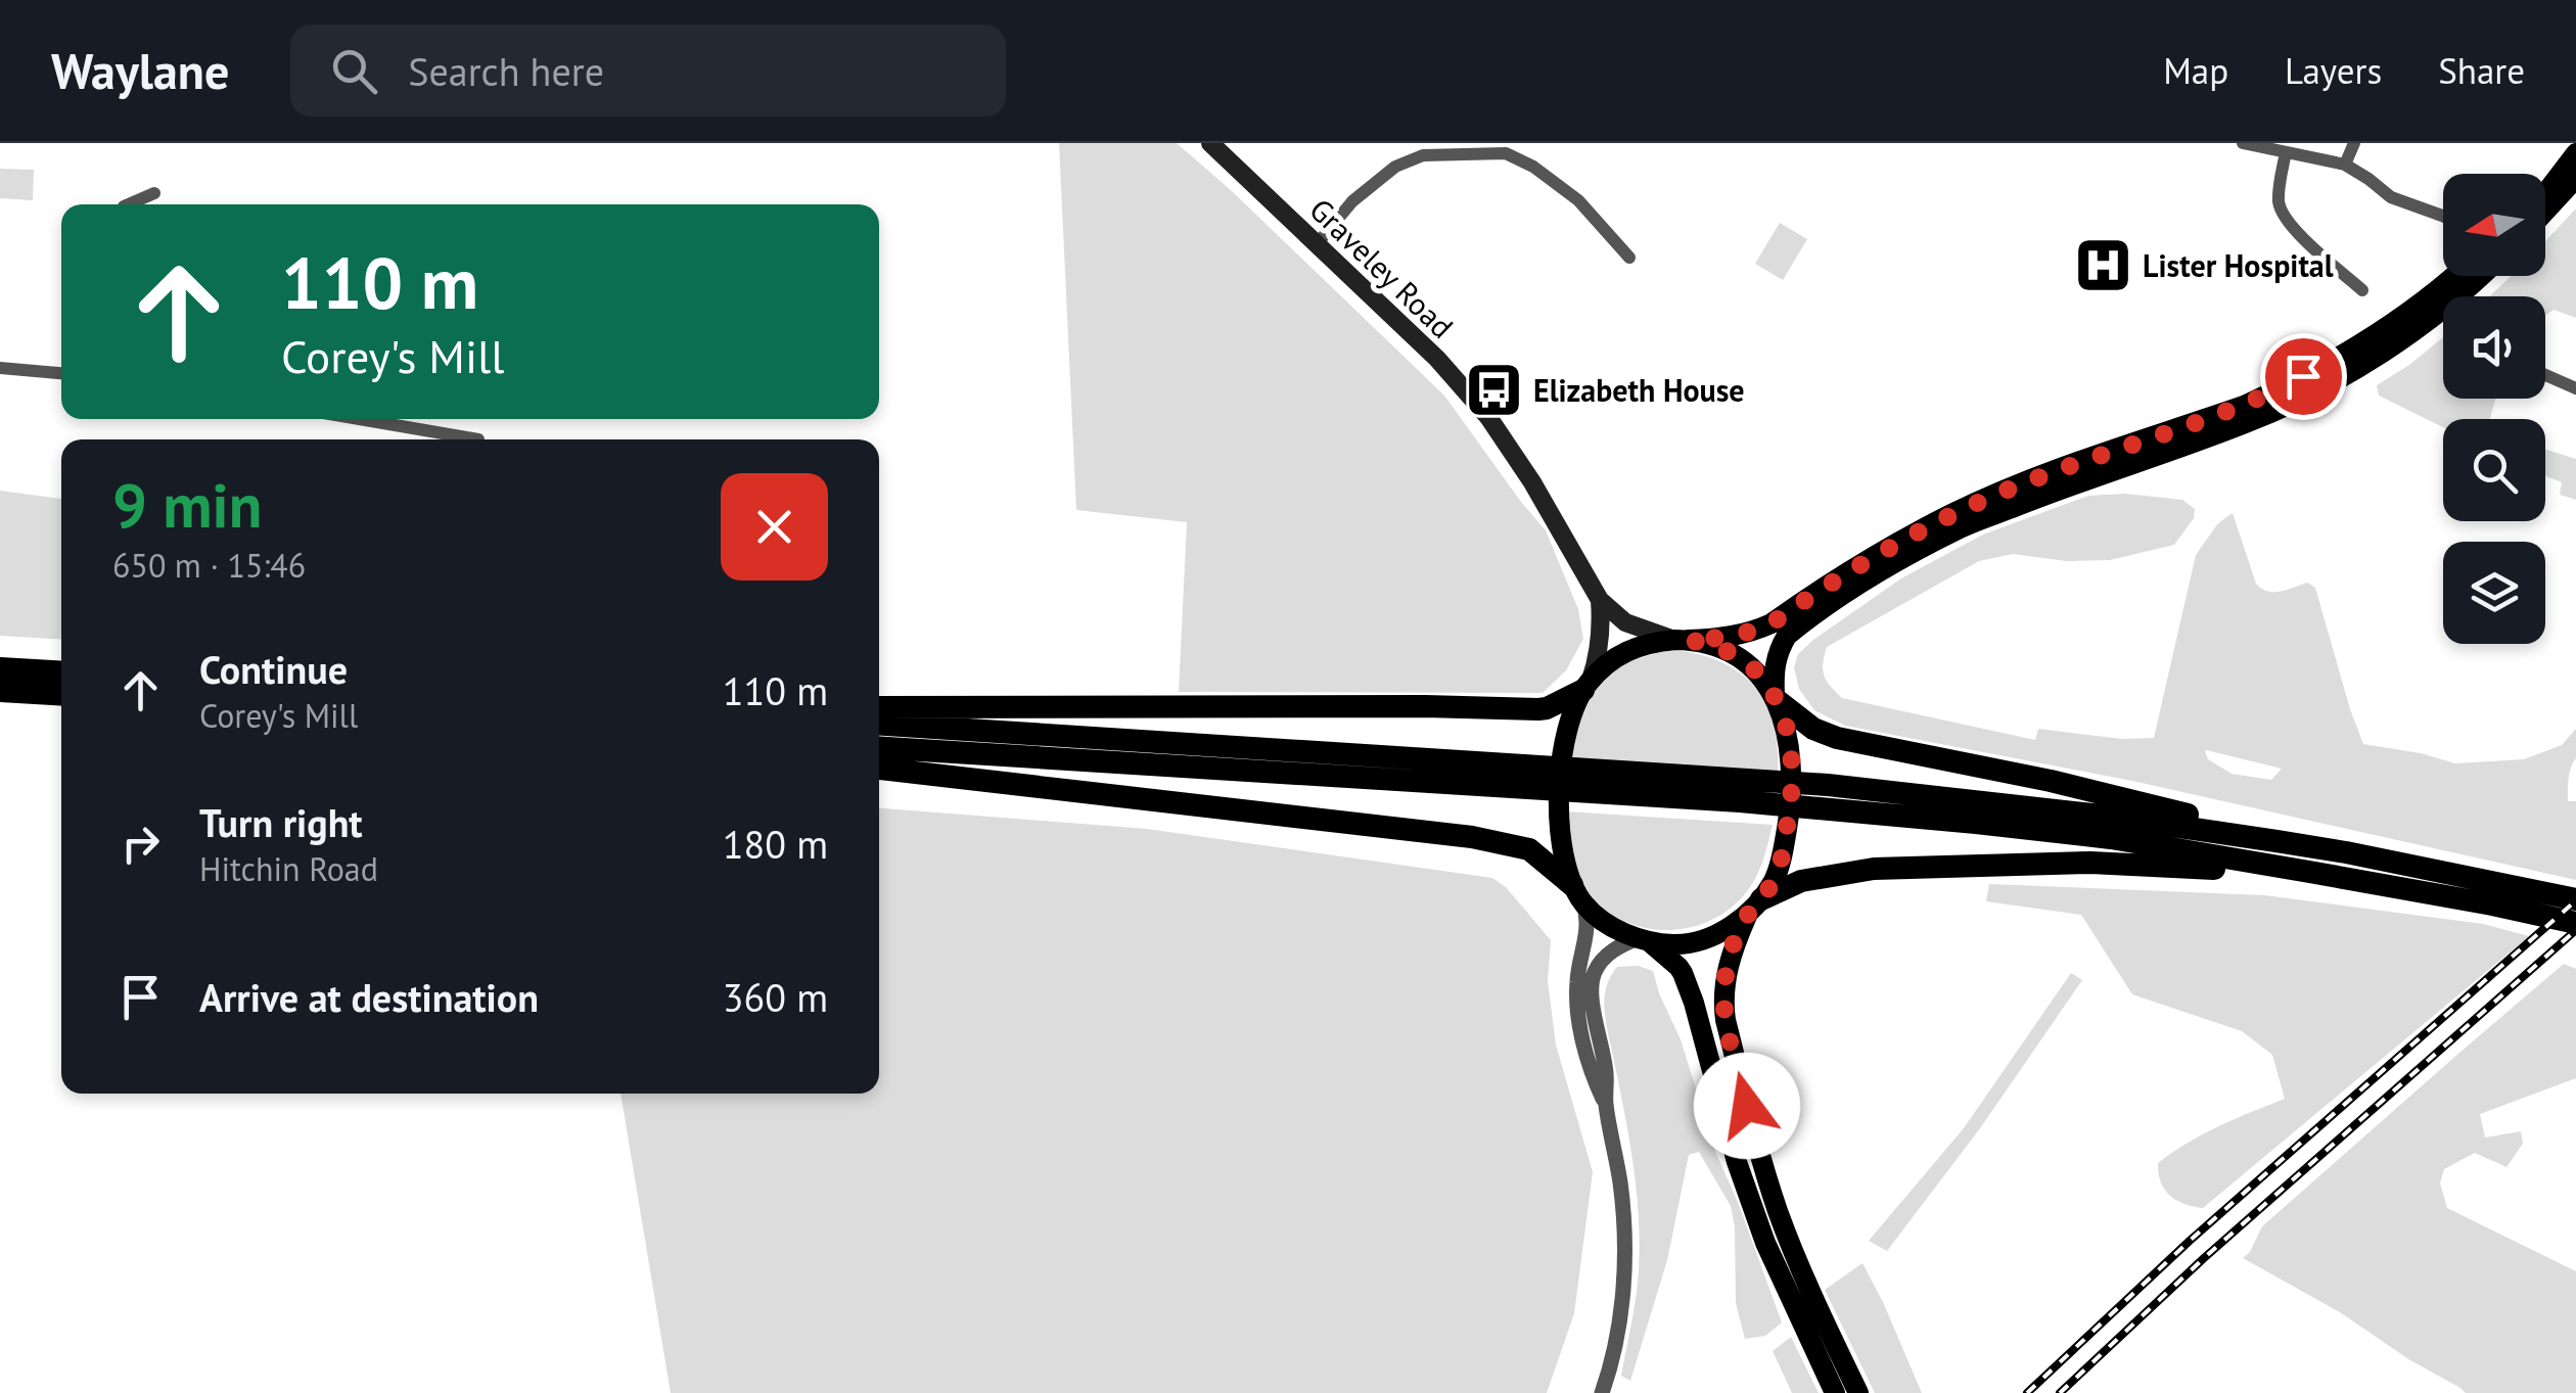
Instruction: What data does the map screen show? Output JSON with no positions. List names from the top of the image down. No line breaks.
{"streets":{"main road":["Graveley Road"]},"places":{"hospital":["Lister Hospital"],"bus stop":["Elizabeth House"]},"north":"left","page":{"header":"Waylane","search":"Search here","nav":["Map","Layers","Share"],"turn":["110 m","Corey's Mill"],"heading":["9 min","650 m · 15:46"],"list":[{"name":"Continue","note":"Corey's Mill","value":"110 m"},{"name":"Turn right","note":"Hitchin Road","value":"180 m"},{"name":"Arrive at destination","value":"360 m"}]}}
